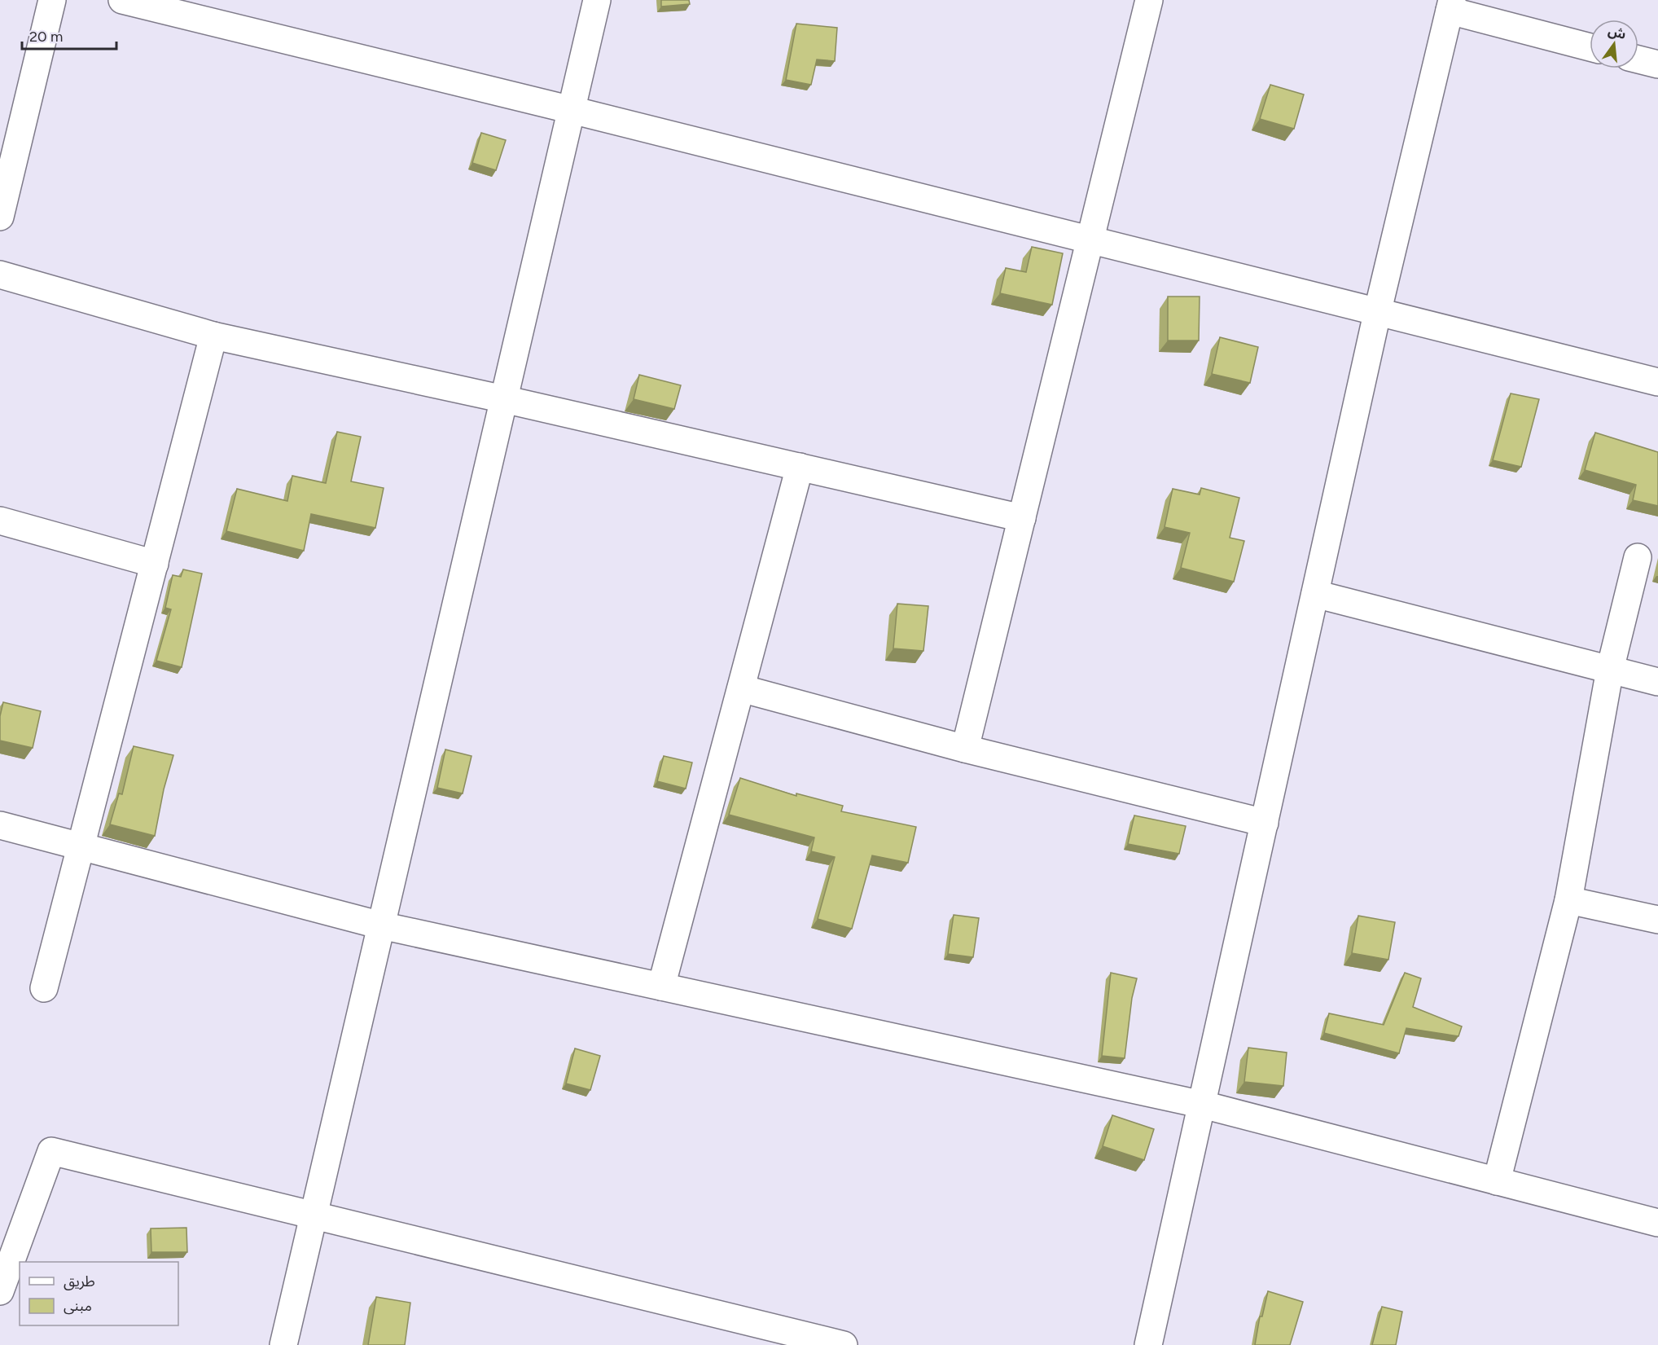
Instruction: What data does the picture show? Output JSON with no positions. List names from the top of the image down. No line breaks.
{"legend":["طريق","مبنى"],"scale_bar":"20 m","north":"top"}
